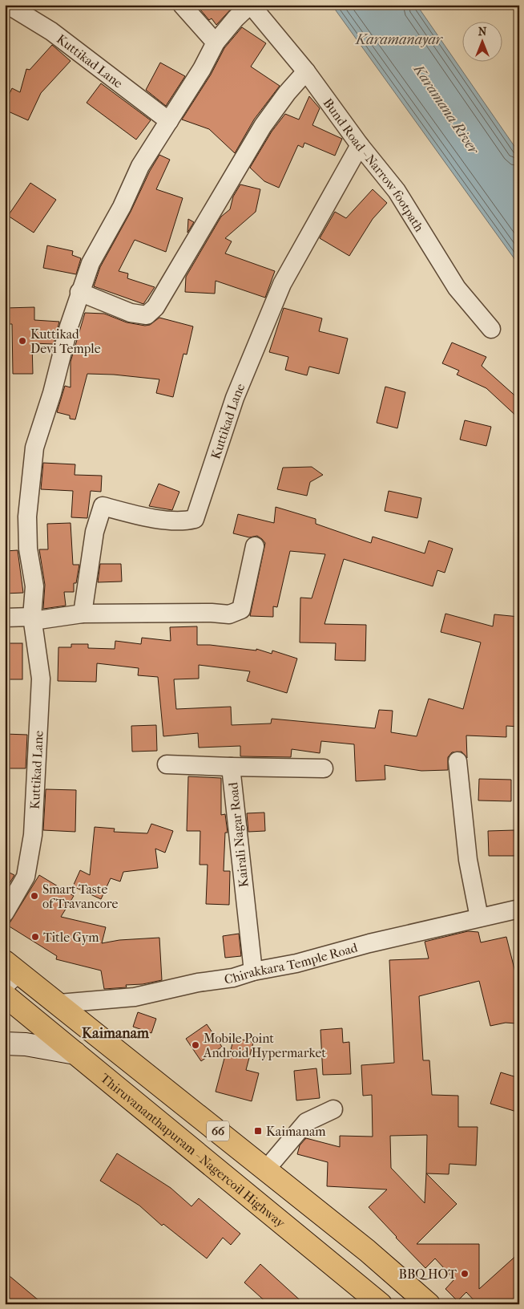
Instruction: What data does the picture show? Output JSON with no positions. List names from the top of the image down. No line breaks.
{"streets":{"main road":["66","Thiruvananthapuram - Nagercoil Highway"],"street":["Kuttikad Lane","Bund Road - Narrow footpath","Kairali Nagar Road","Chirakkara Temple Road"]},"crossings":[["Kuttikad Lane","Bund Road - Narrow footpath"],["Kairali Nagar Road","Chirakkara Temple Road"],["Chirakkara Temple Road","66"]],"districts":["Kaimanam"],"water":["Karamanayar","Karamana River"],"places":{"other":["Kuttikad Devi Temple","Smart Taste of Travancore","Title Gym","Mobile Point Android Hypermarket","BBQ HOT"],"transit":["Kaimanam"]},"north":"top"}
